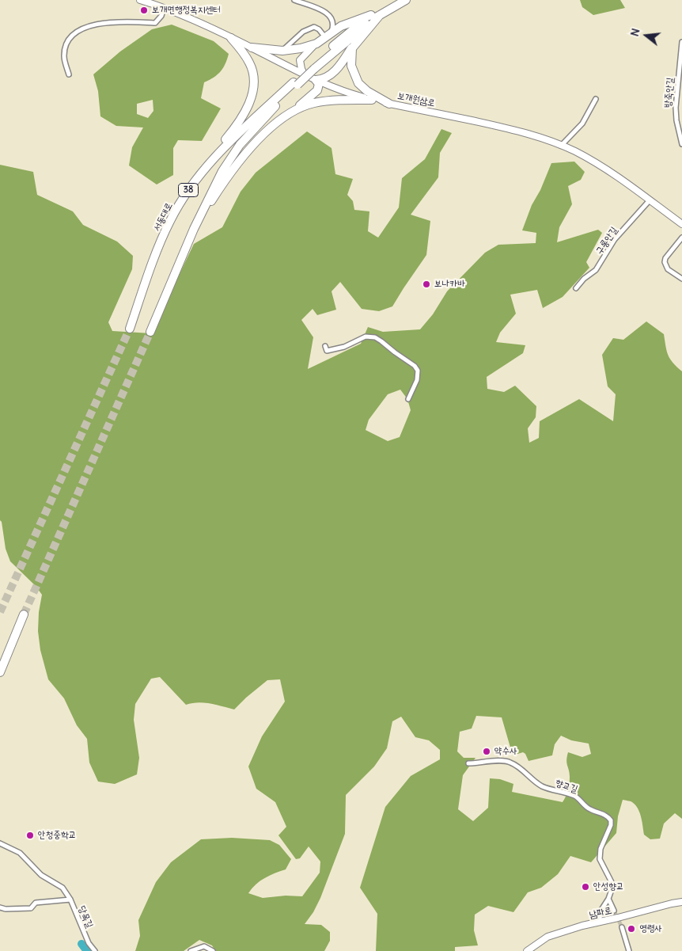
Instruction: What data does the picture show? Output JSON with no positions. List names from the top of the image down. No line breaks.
{"streets":{"highway":["38","서동대로"],"main road":["보개원삼로","남파로"],"street":["방죽안길","구롱안길","향교길","당목길"]},"crossings":[["보개원삼로","구롱안길"],["38","서동대로"]],"places":["보개면행정복지센터","보나카바","약수사","안청중학교","안성향교","영령사"],"north":"left"}
